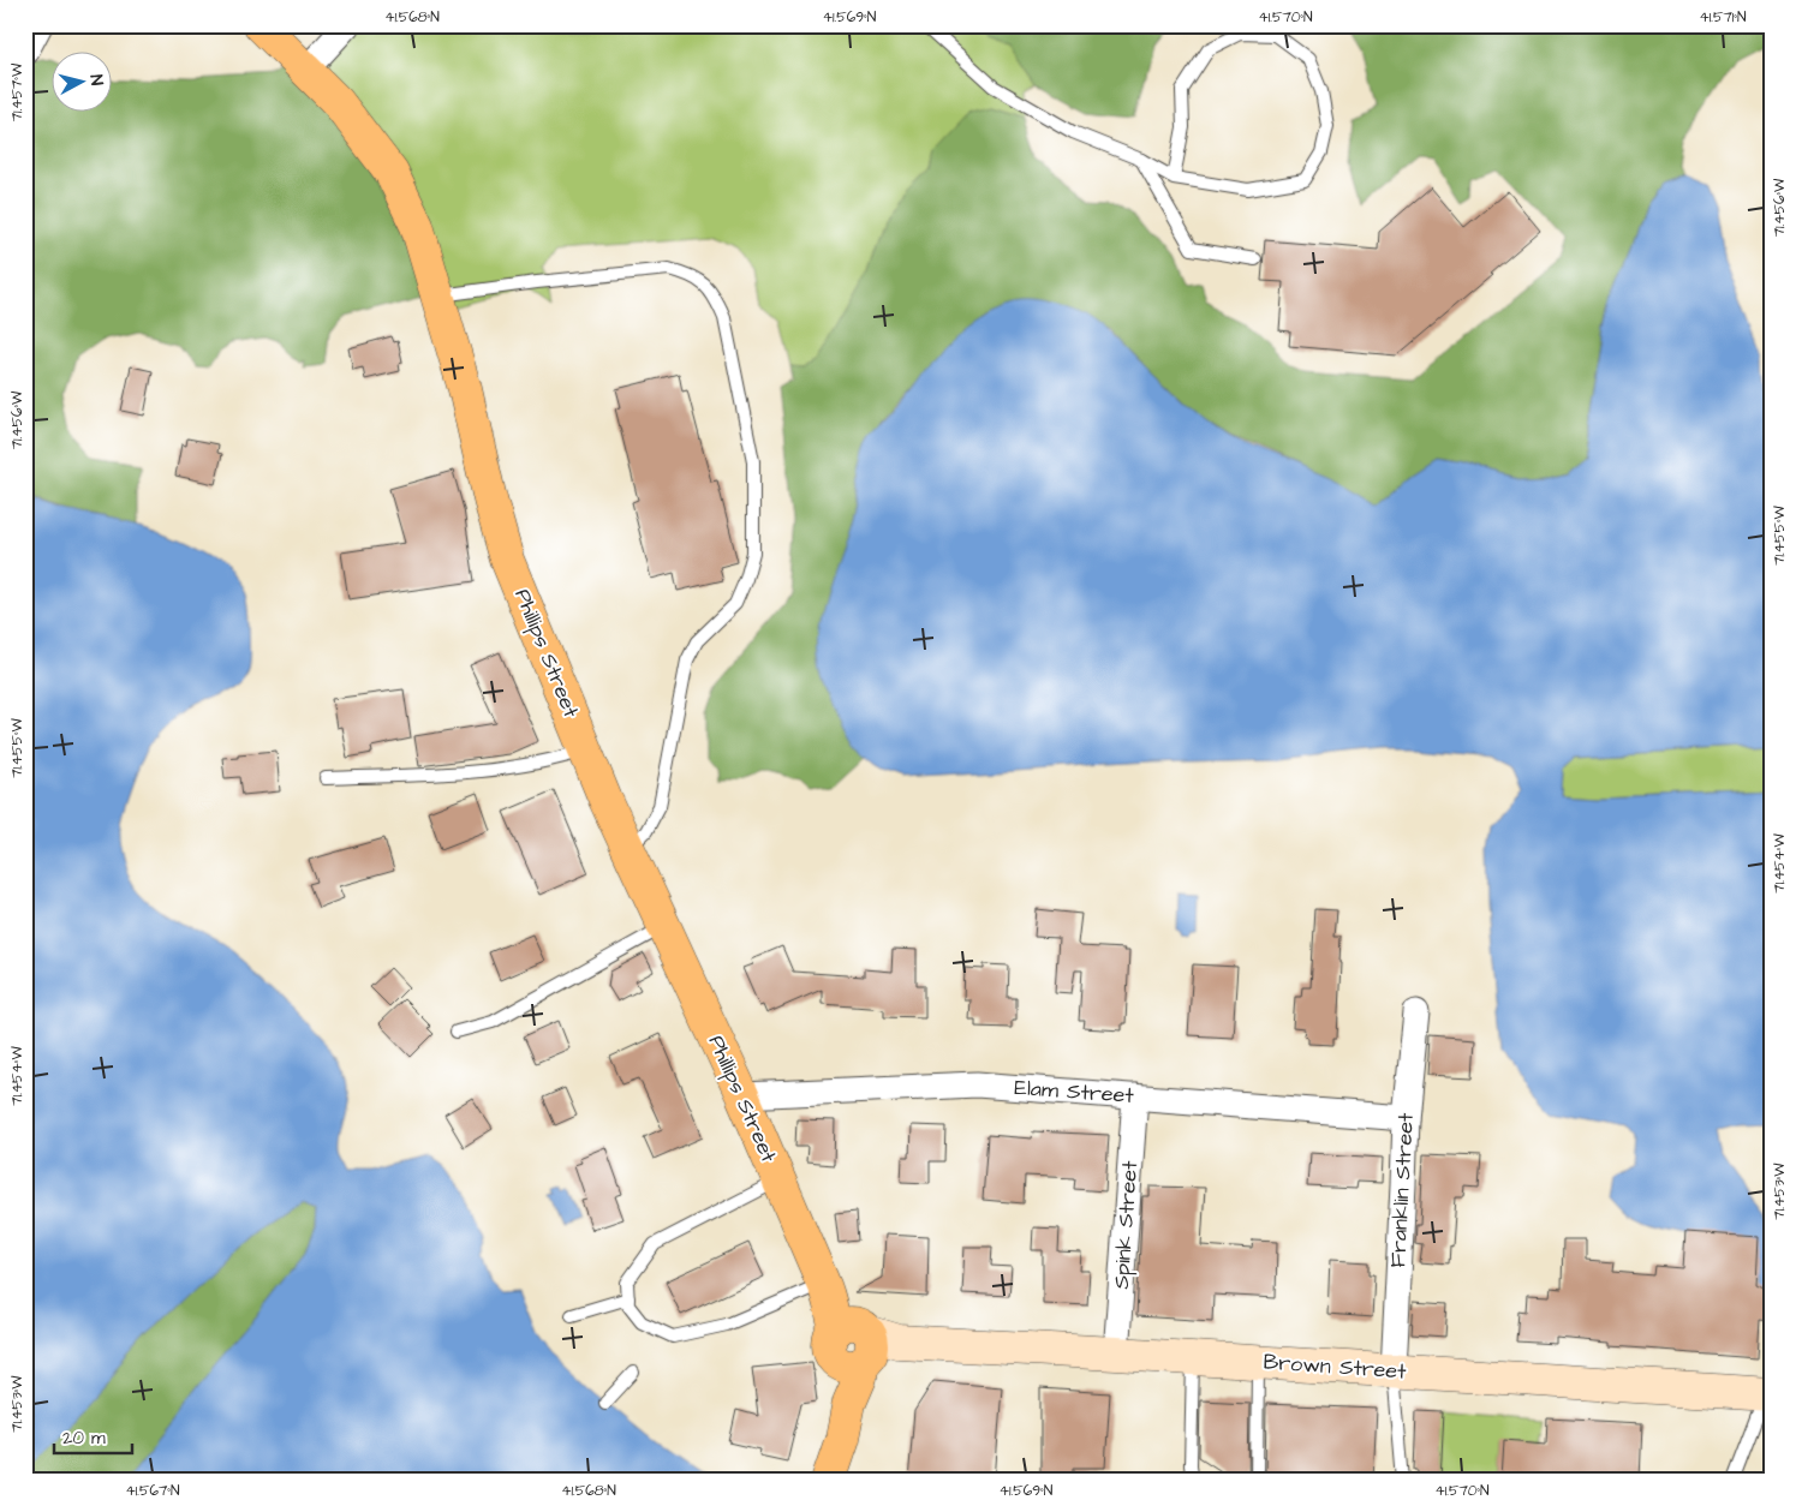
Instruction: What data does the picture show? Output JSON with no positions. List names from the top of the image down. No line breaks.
{"streets":{"main road":["Phillips Street","Brown Street"],"street":["Elam Street","Franklin Street","Spink Street"]},"crossings":[["Phillips Street","Elam Street"],["Phillips Street","Brown Street"],["Elam Street","Franklin Street"],["Elam Street","Spink Street"],["Franklin Street","Brown Street"],["Spink Street","Brown Street"]],"scale_bar":"20 m","north":"right","coordinates":["41.568°N","41.569°N","41.570°N","41.571°N","71.457°W","71.456°W","71.455°W","71.454°W","71.453°W","41.567°N"]}
